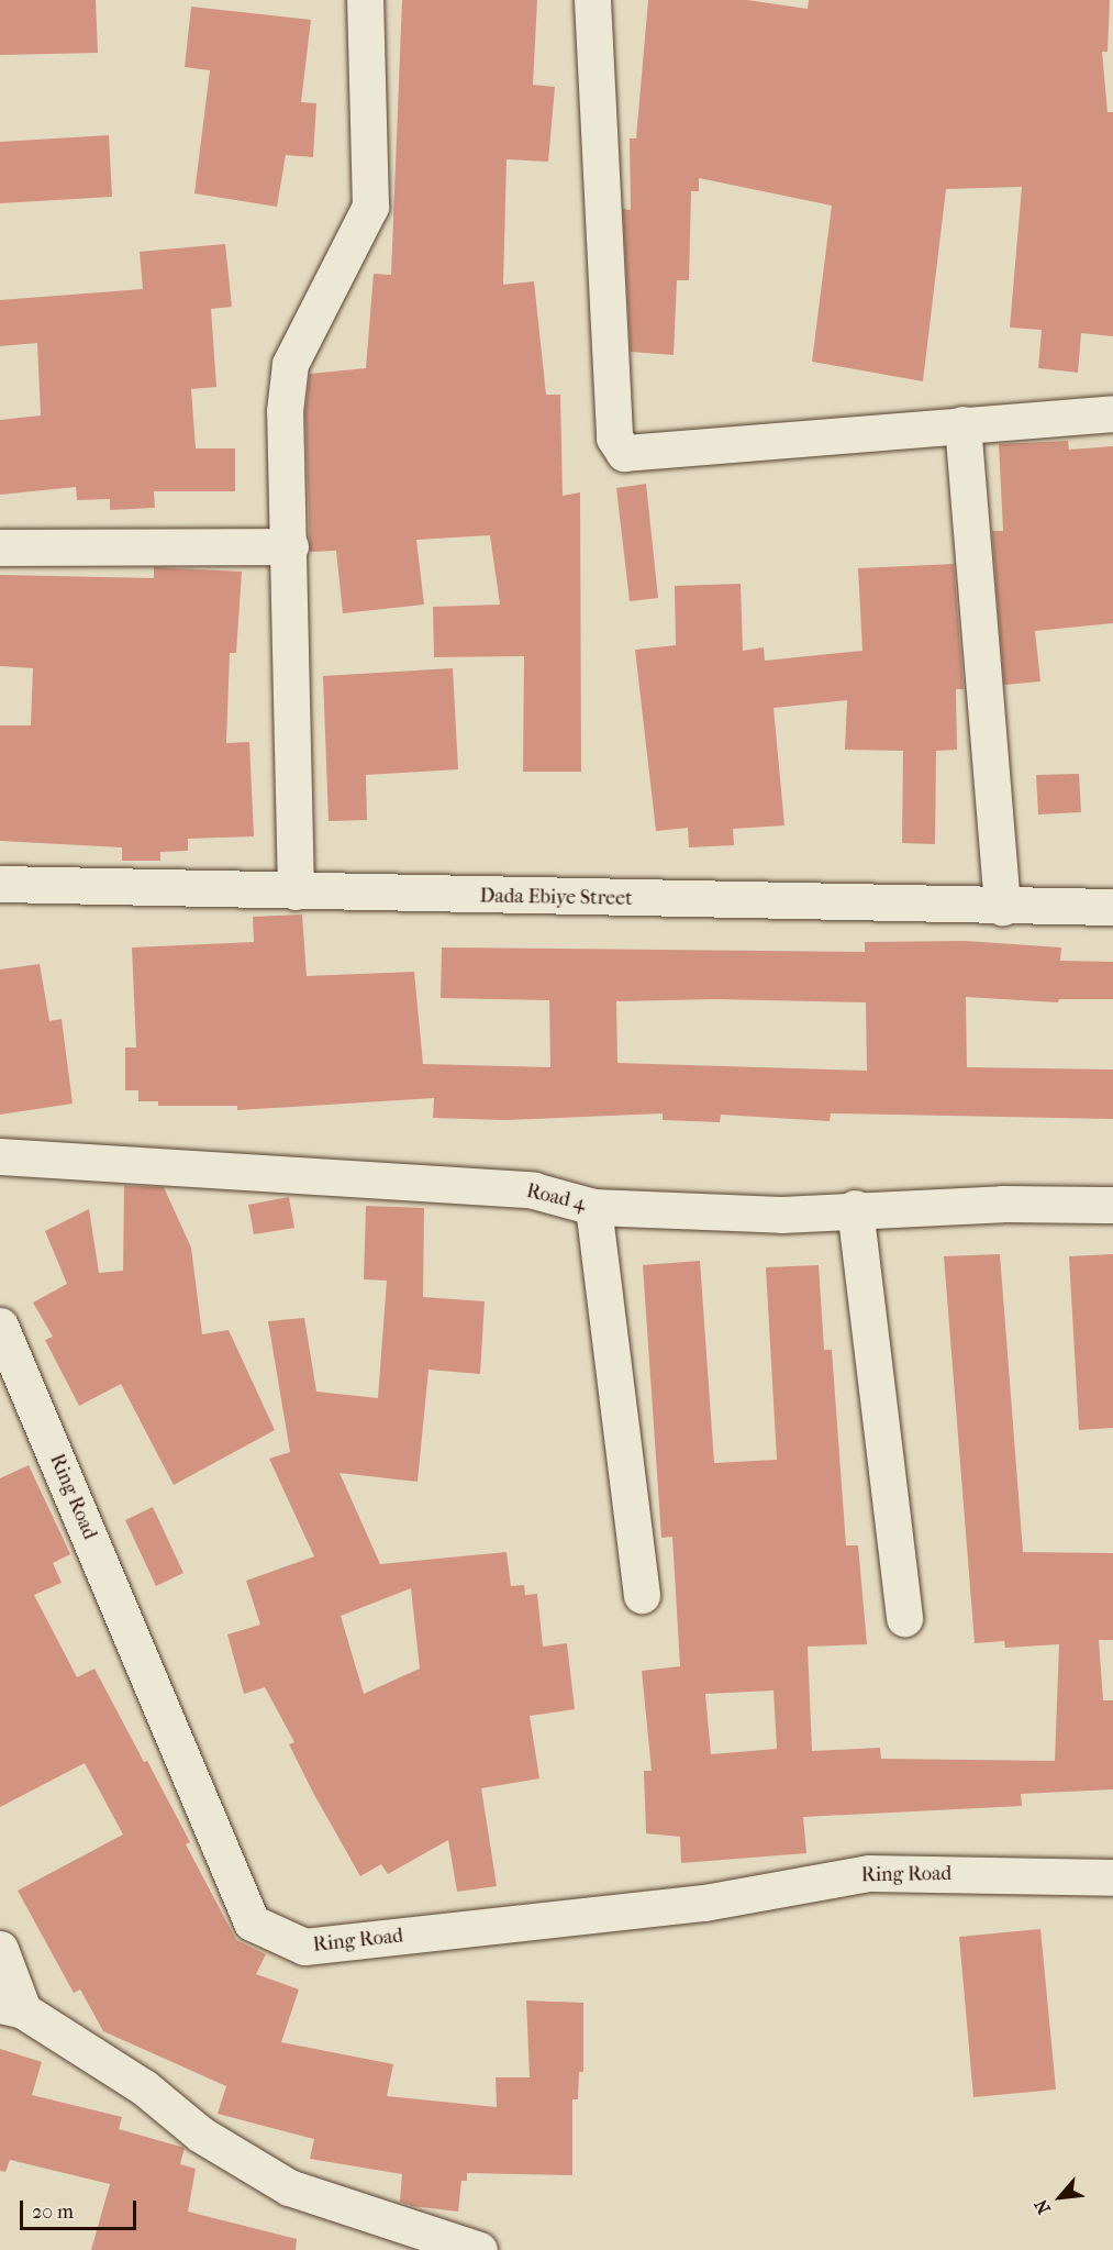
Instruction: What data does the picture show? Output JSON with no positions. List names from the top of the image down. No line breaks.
{"streets":{"street":["Dada Ebiye Street","Road 4","Ring Road"]},"scale_bar":"20 m","north":"bottom left"}
